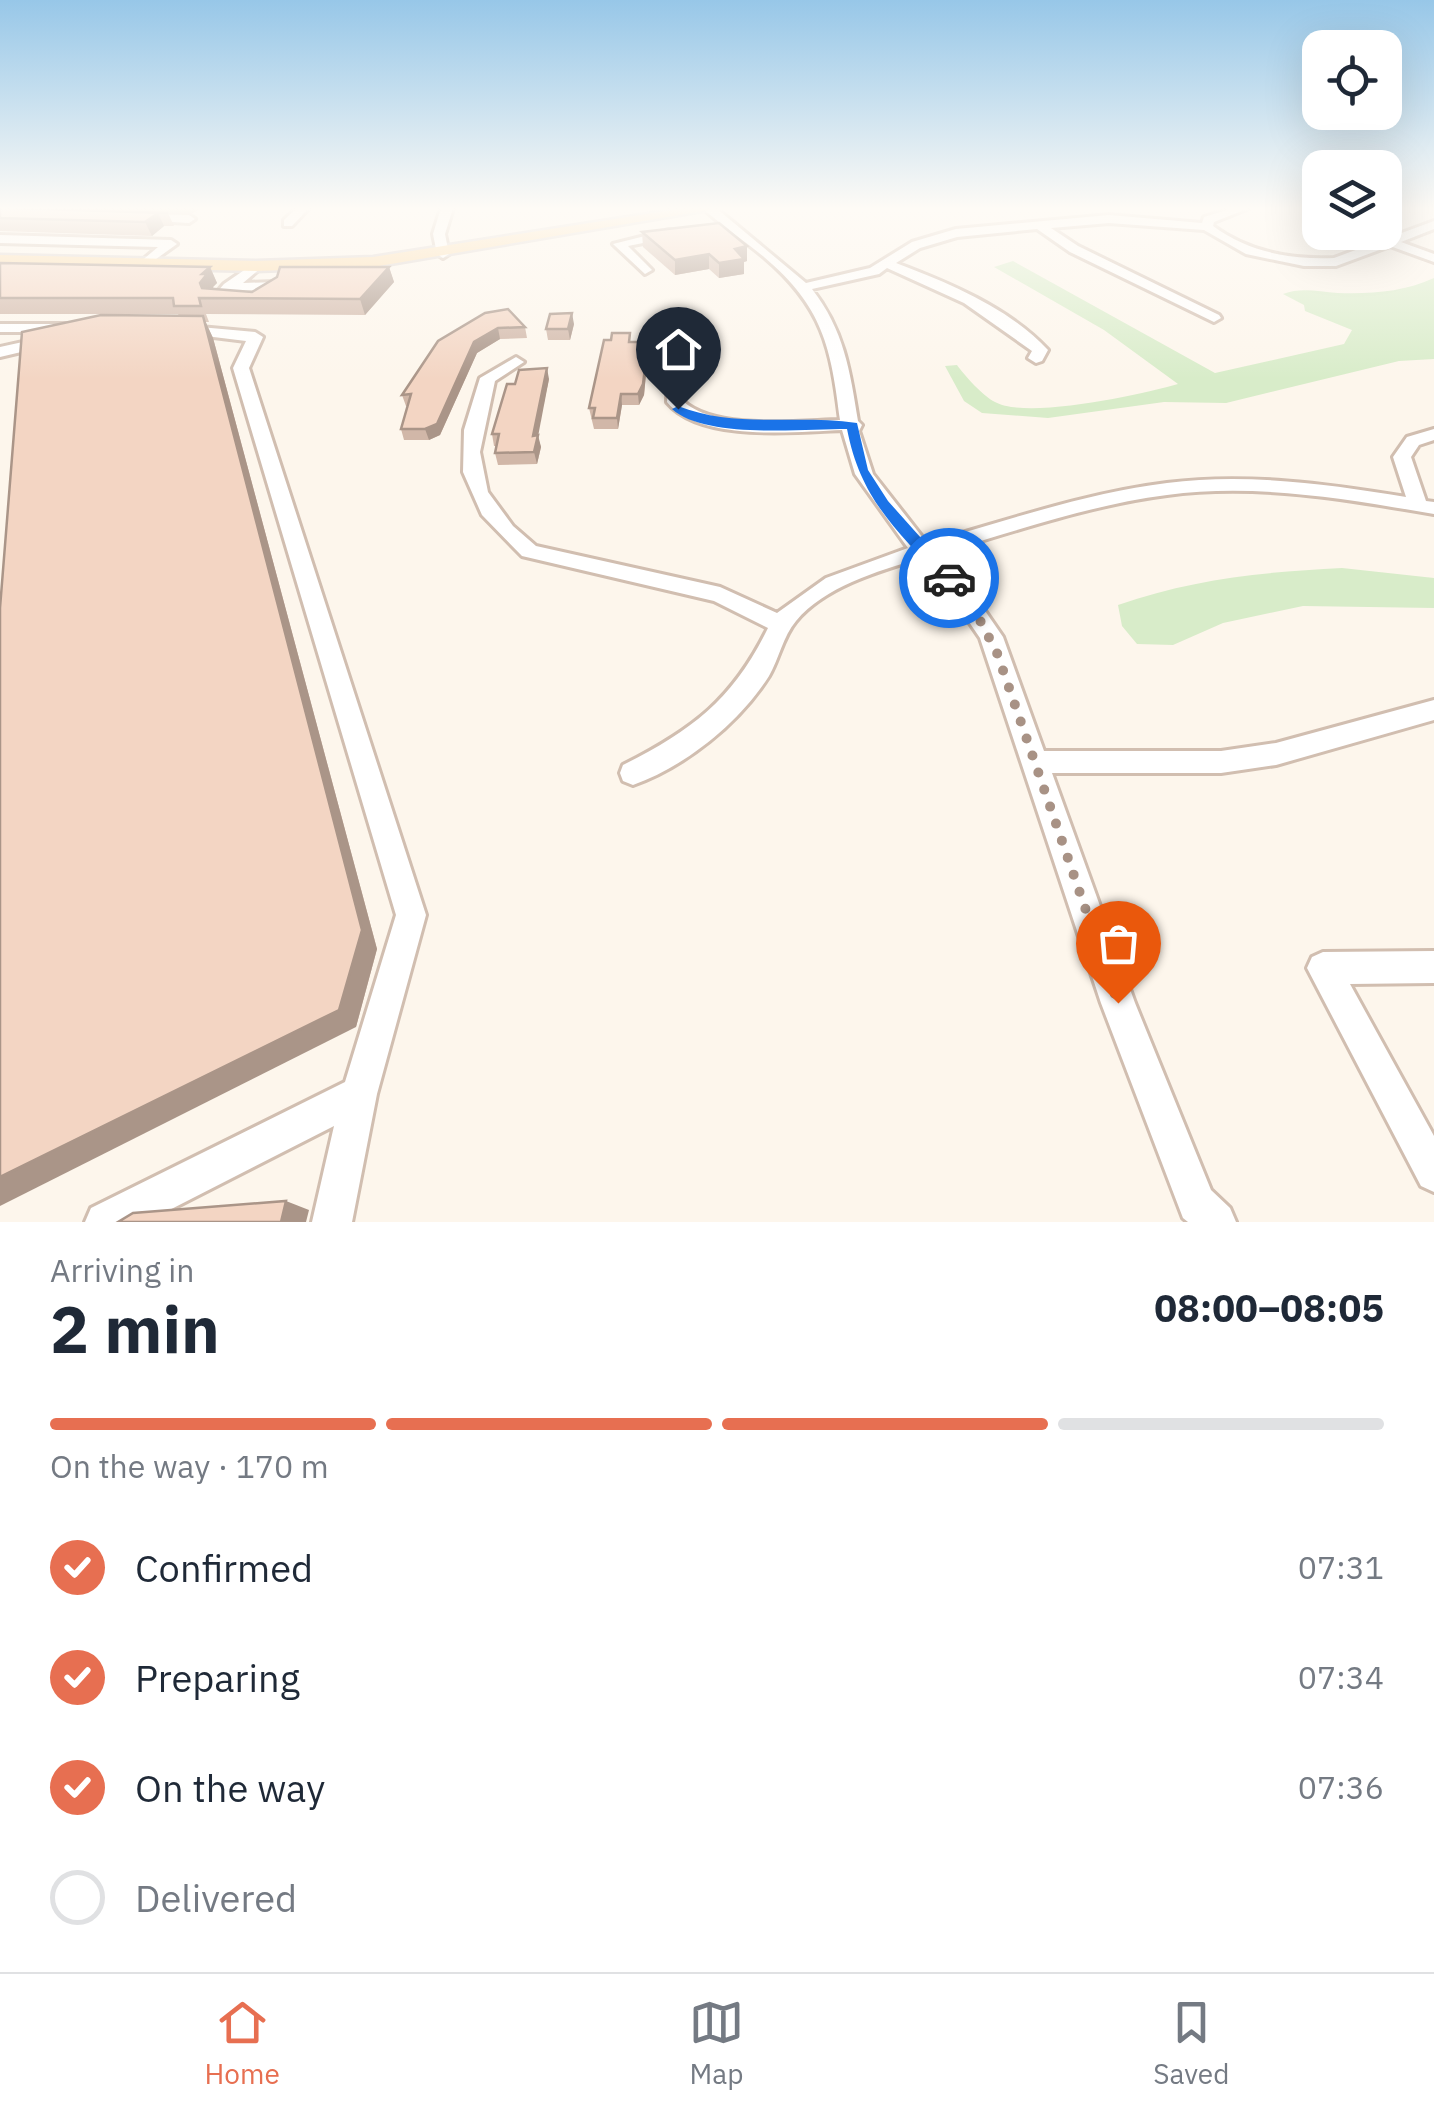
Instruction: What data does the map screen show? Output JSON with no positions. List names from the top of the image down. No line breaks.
{"page":{"heading":["2 min","Arriving in","08:00–08:05"],"bar":"On the way · 170 m","list":[["Confirmed","07:31"],["Preparing","07:34"],["On the way","07:36"],"Delivered"],"tabs":["Home","Map","Saved"]}}
